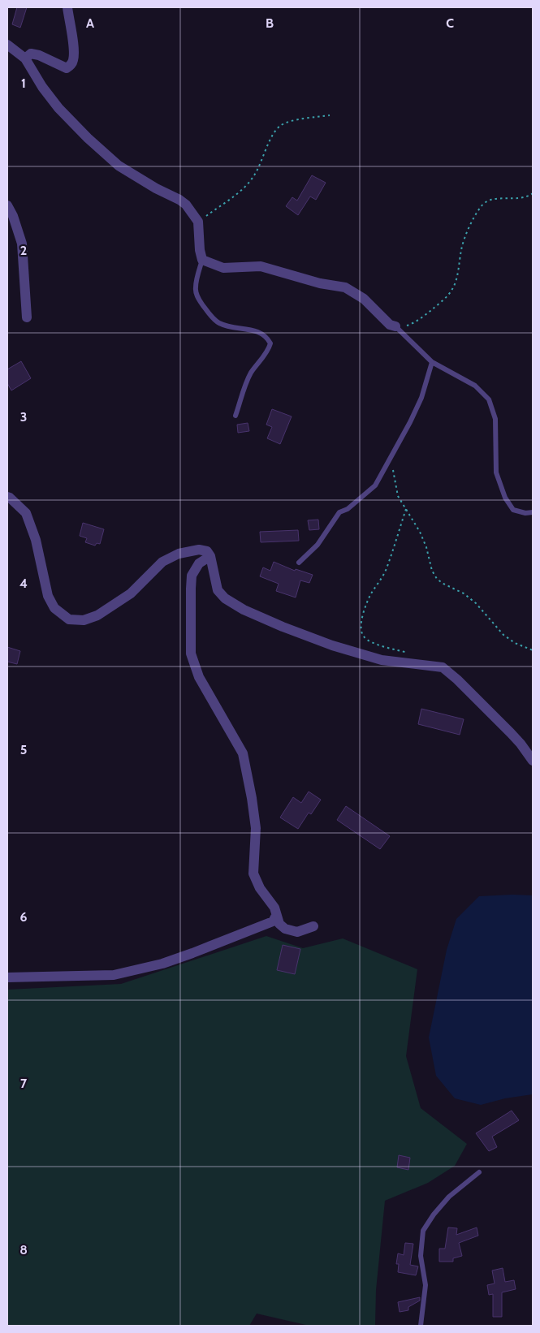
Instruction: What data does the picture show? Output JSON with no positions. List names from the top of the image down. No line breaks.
{"grid":{"columns":["A","B","C"],"rows":["1","2","3","4","5","6","7","8"]}}
